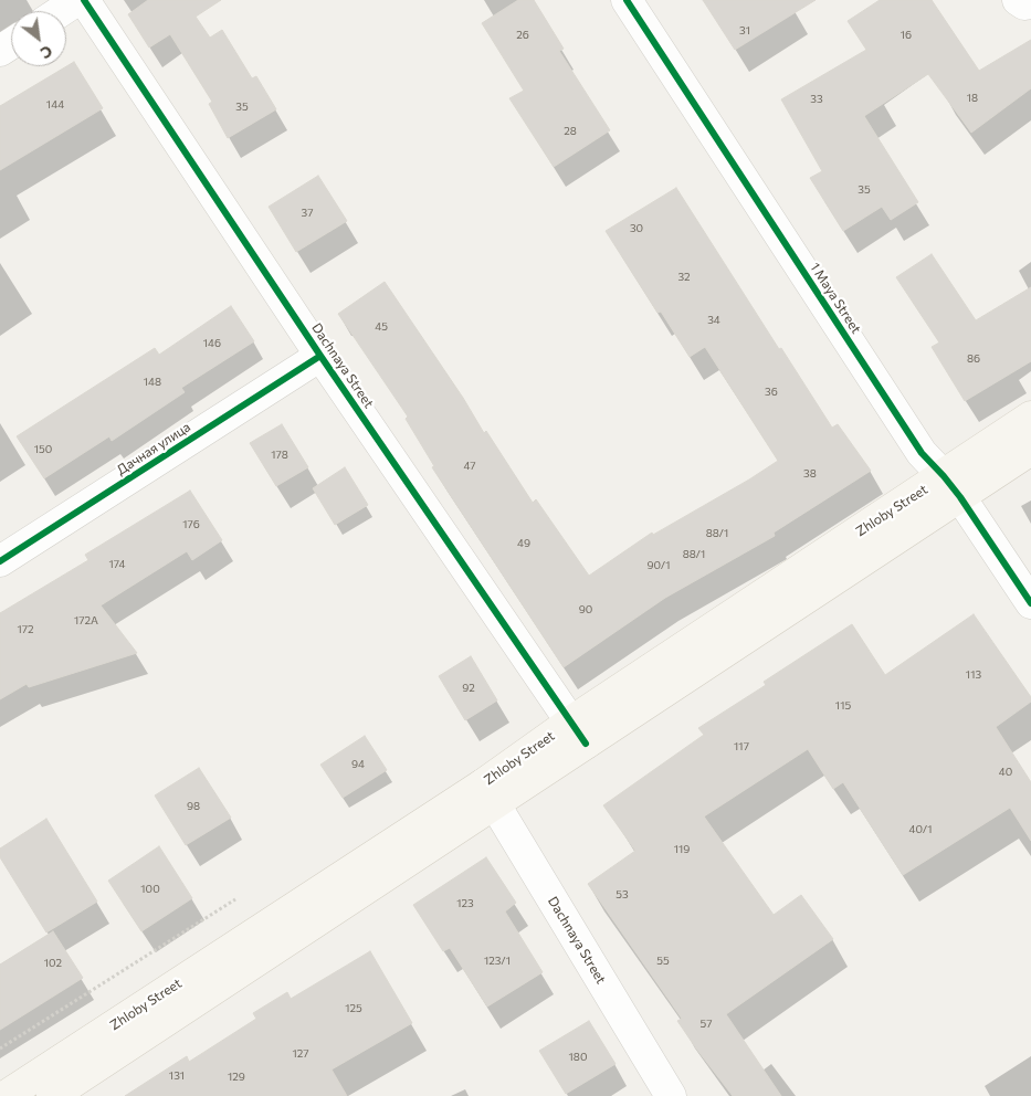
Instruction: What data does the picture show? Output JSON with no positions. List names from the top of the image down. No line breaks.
{"streets":{"main road":["Zhloby Street"],"street":["1 Maya Street","Dachnaya Street","Дачная улица"]},"crossings":[["1 Maya Street","Zhloby Street"],["Dachnaya Street","Дачная улица"],["Dachnaya Street","Zhloby Street"]],"house_numbers":["31","26","16","18","33","144","35","28","35","37","30","32","34","45","146","86","148","36","150","178","47","38","176","88/1","49","88/1","174","90/1","90","172А","172","113","92","115","117","94","40","98","40/1","119","100","53","123","123/1","55","102","125","57","127","180","131","129"],"north":"bottom right"}
